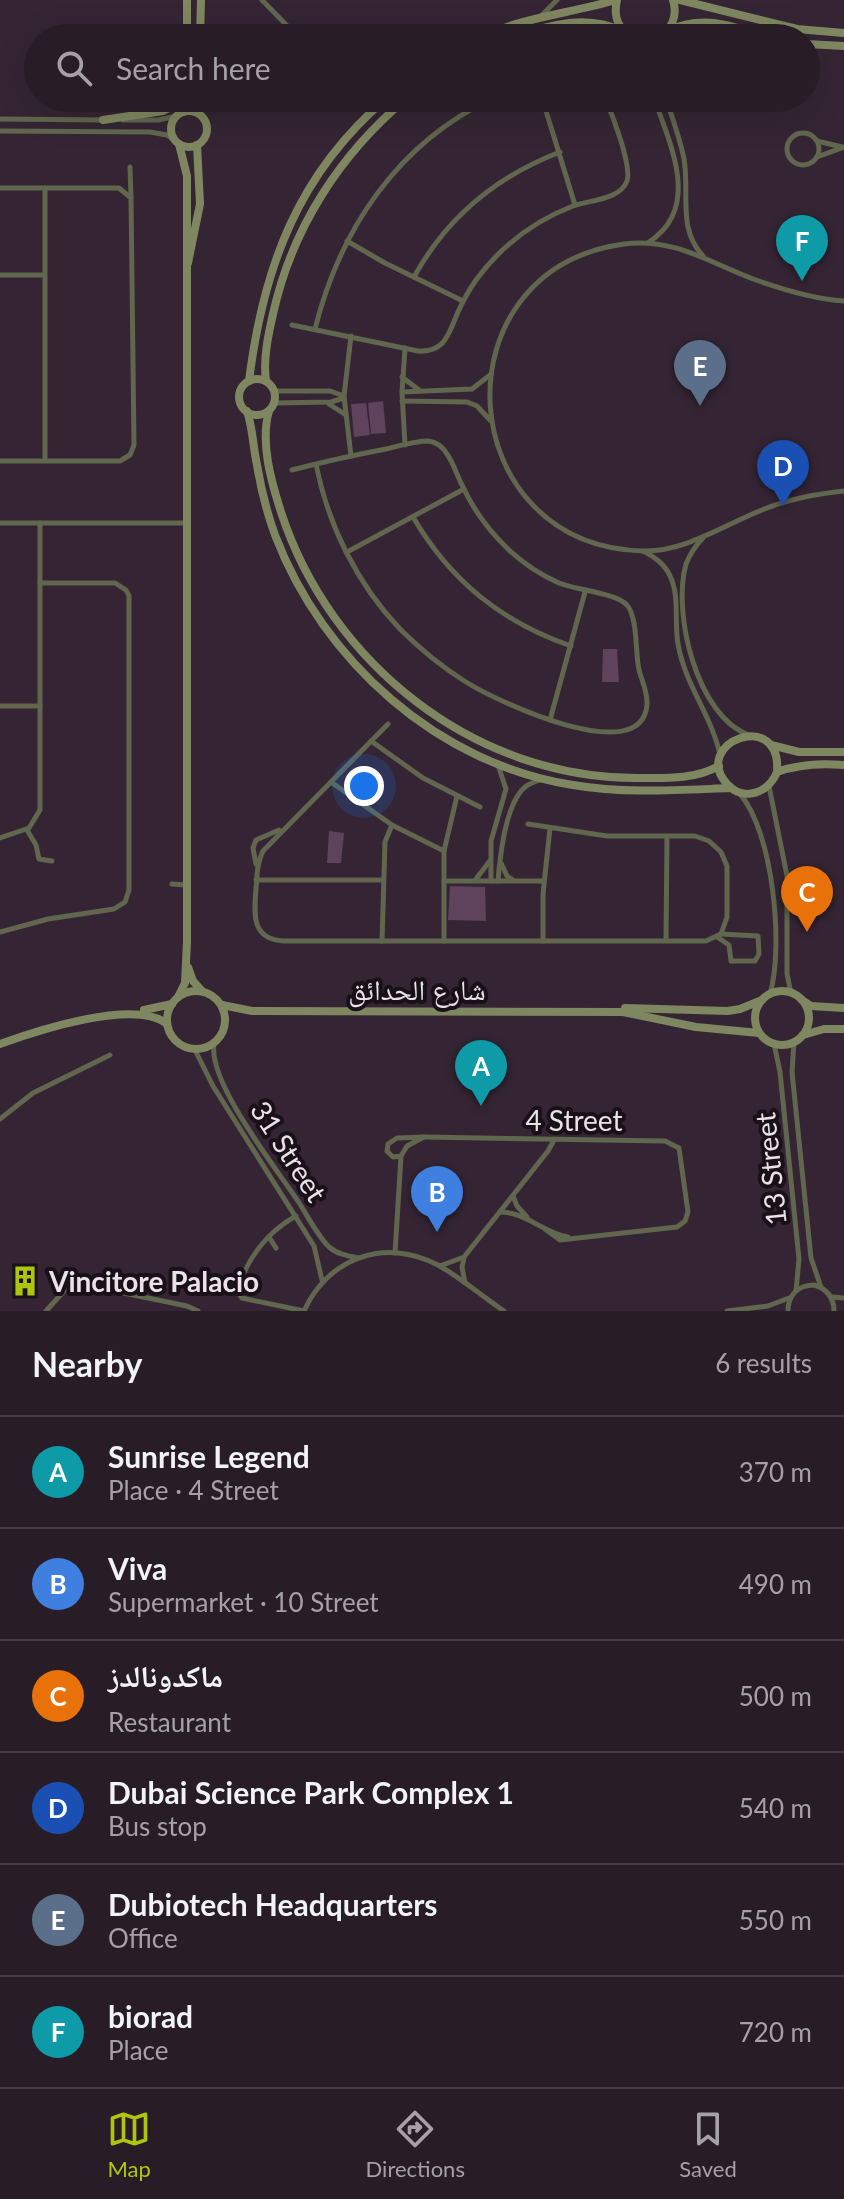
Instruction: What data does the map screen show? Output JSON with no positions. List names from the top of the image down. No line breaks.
{"streets":{"street":["شارع الحدائق","4 Street","31 Street","13 Street"]},"crossings":[["شارع الحدائق","31 Street"],["شارع الحدائق","13 Street"]],"places":{"building":["Vincitore Palacio"]},"page":{"search":"Search here","pins":["F","E","D","C","A","B"],"heading":["Nearby","6 results"],"list":[{"mark":"A","name":"Sunrise Legend","note":"Place · 4 Street","value":"370 m"},{"mark":"B","name":"Viva","note":"Supermarket · 10 Street","value":"490 m"},{"mark":"C","name":"ماكدونالدز","note":"Restaurant","value":"500 m"},{"mark":"D","name":"Dubai Science Park Complex 1","note":"Bus stop","value":"540 m"},{"mark":"E","name":"Dubiotech Headquarters","note":"Office","value":"550 m"},{"mark":"F","name":"biorad","note":"Place","value":"720 m"}],"nav":["Map","Directions","Saved"]}}
